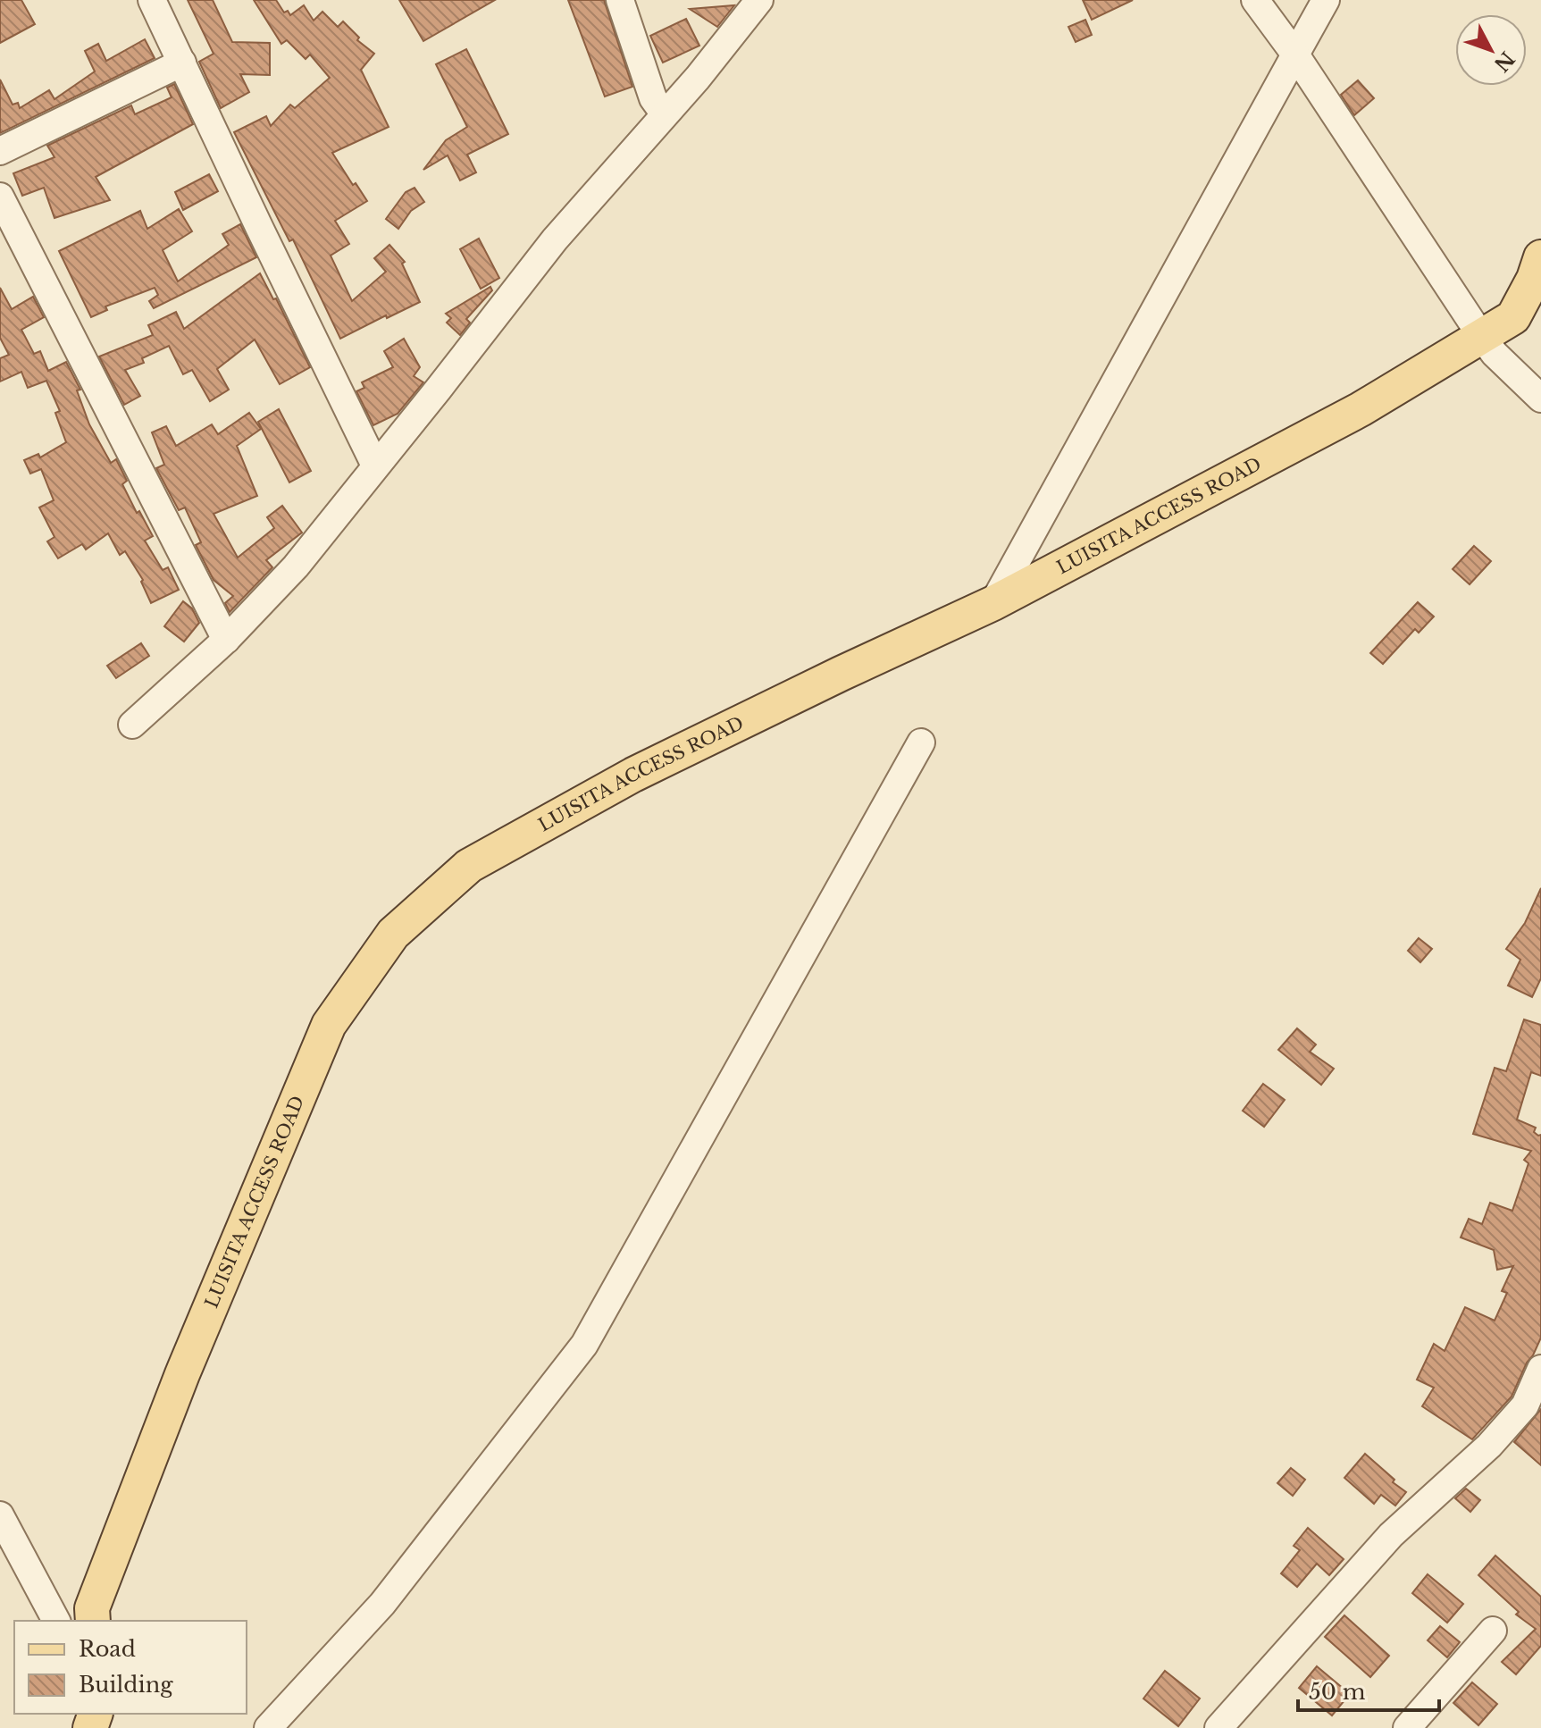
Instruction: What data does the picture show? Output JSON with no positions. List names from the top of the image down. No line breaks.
{"streets":{"main road":["LUISITA ACCESS ROAD"]},"legend":["Road","Building"],"scale_bar":"50 m","north":"bottom right"}
